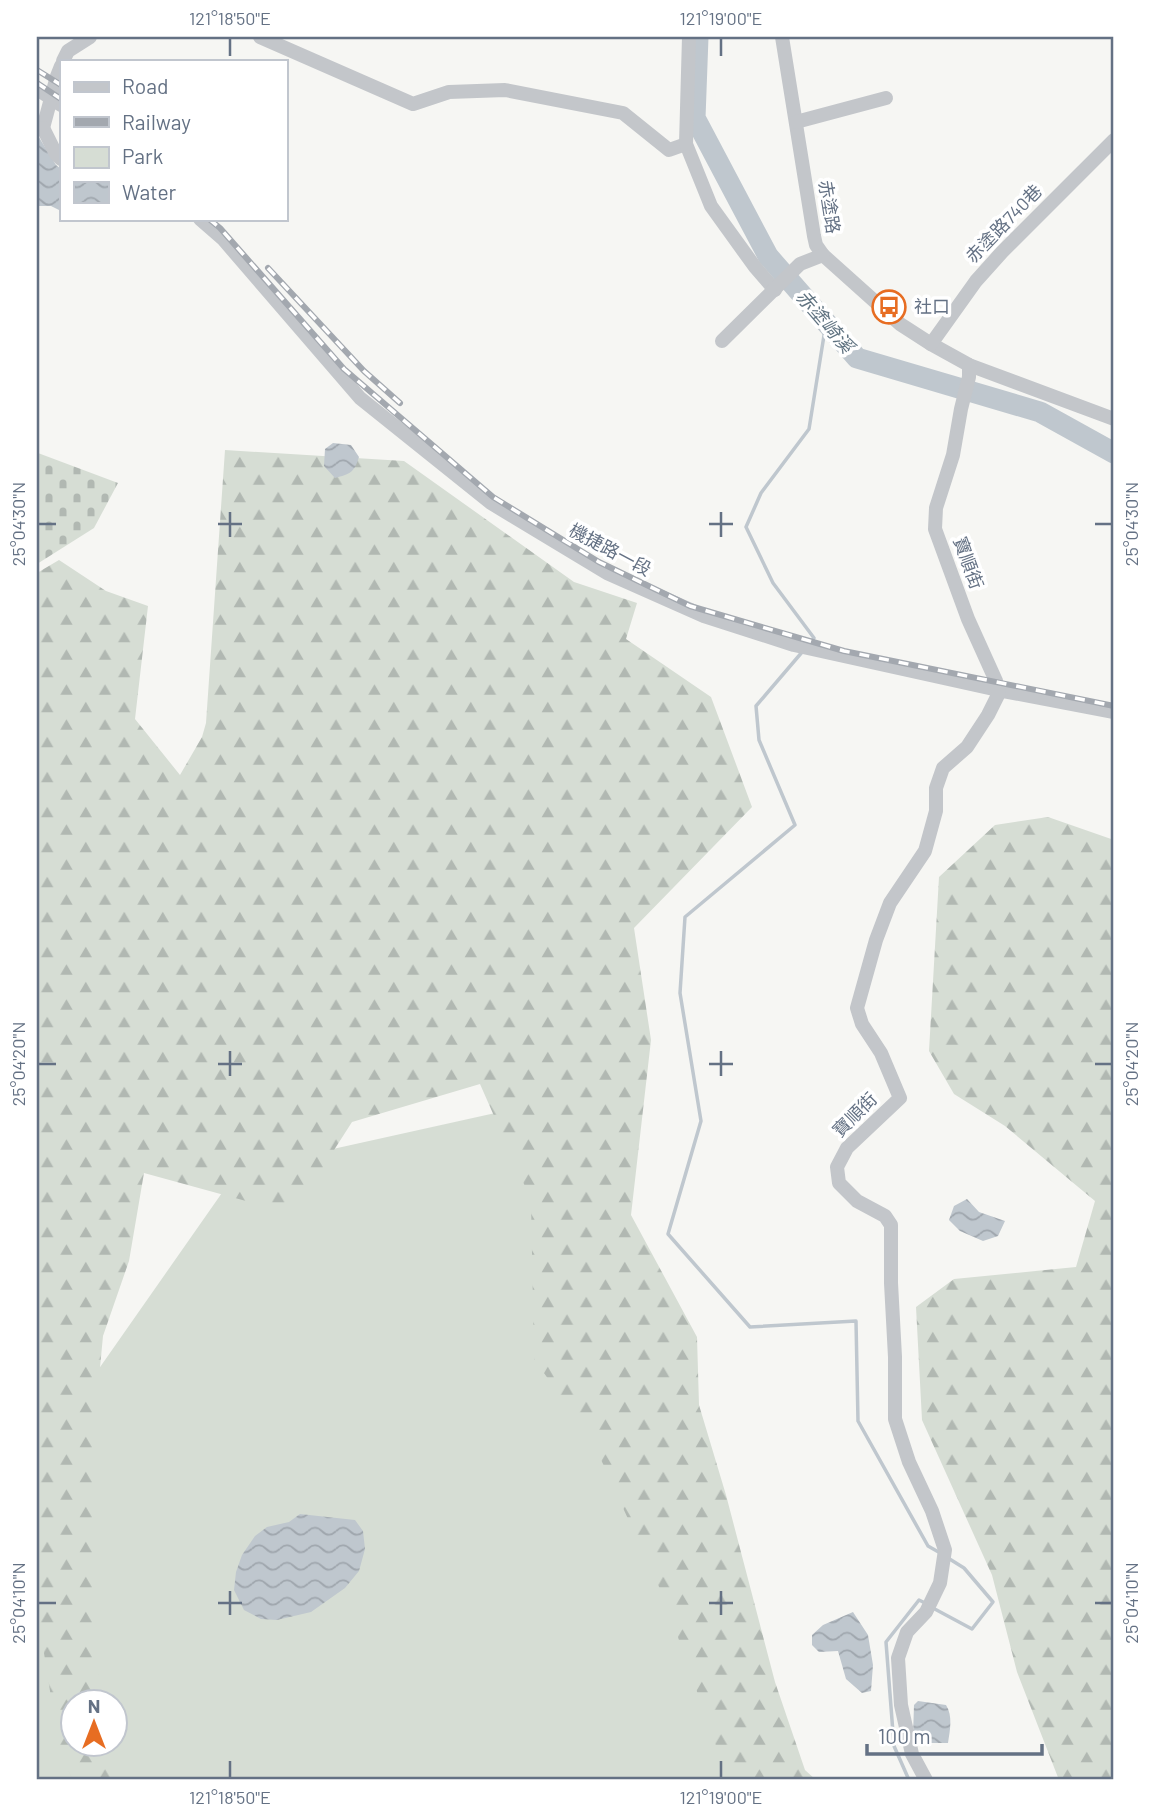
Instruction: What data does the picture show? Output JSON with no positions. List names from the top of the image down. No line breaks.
{"streets":{"street":["赤塗路","赤塗路740巷","機捷路一段","寶順街"]},"crossings":[["赤塗路","赤塗路740巷"],["赤塗路","寶順街"],["機捷路一段","寶順街"]],"water":["赤塗崎溪"],"places":{"bus stop":["社口"]},"legend":["Road","Railway","Park","Water"],"scale_bar":"100 m","north":"top","coordinates":["121°18'50\"E","121°19'00\"E","25°04'30\"N","25°04'20\"N","25°04'10\"N"]}
